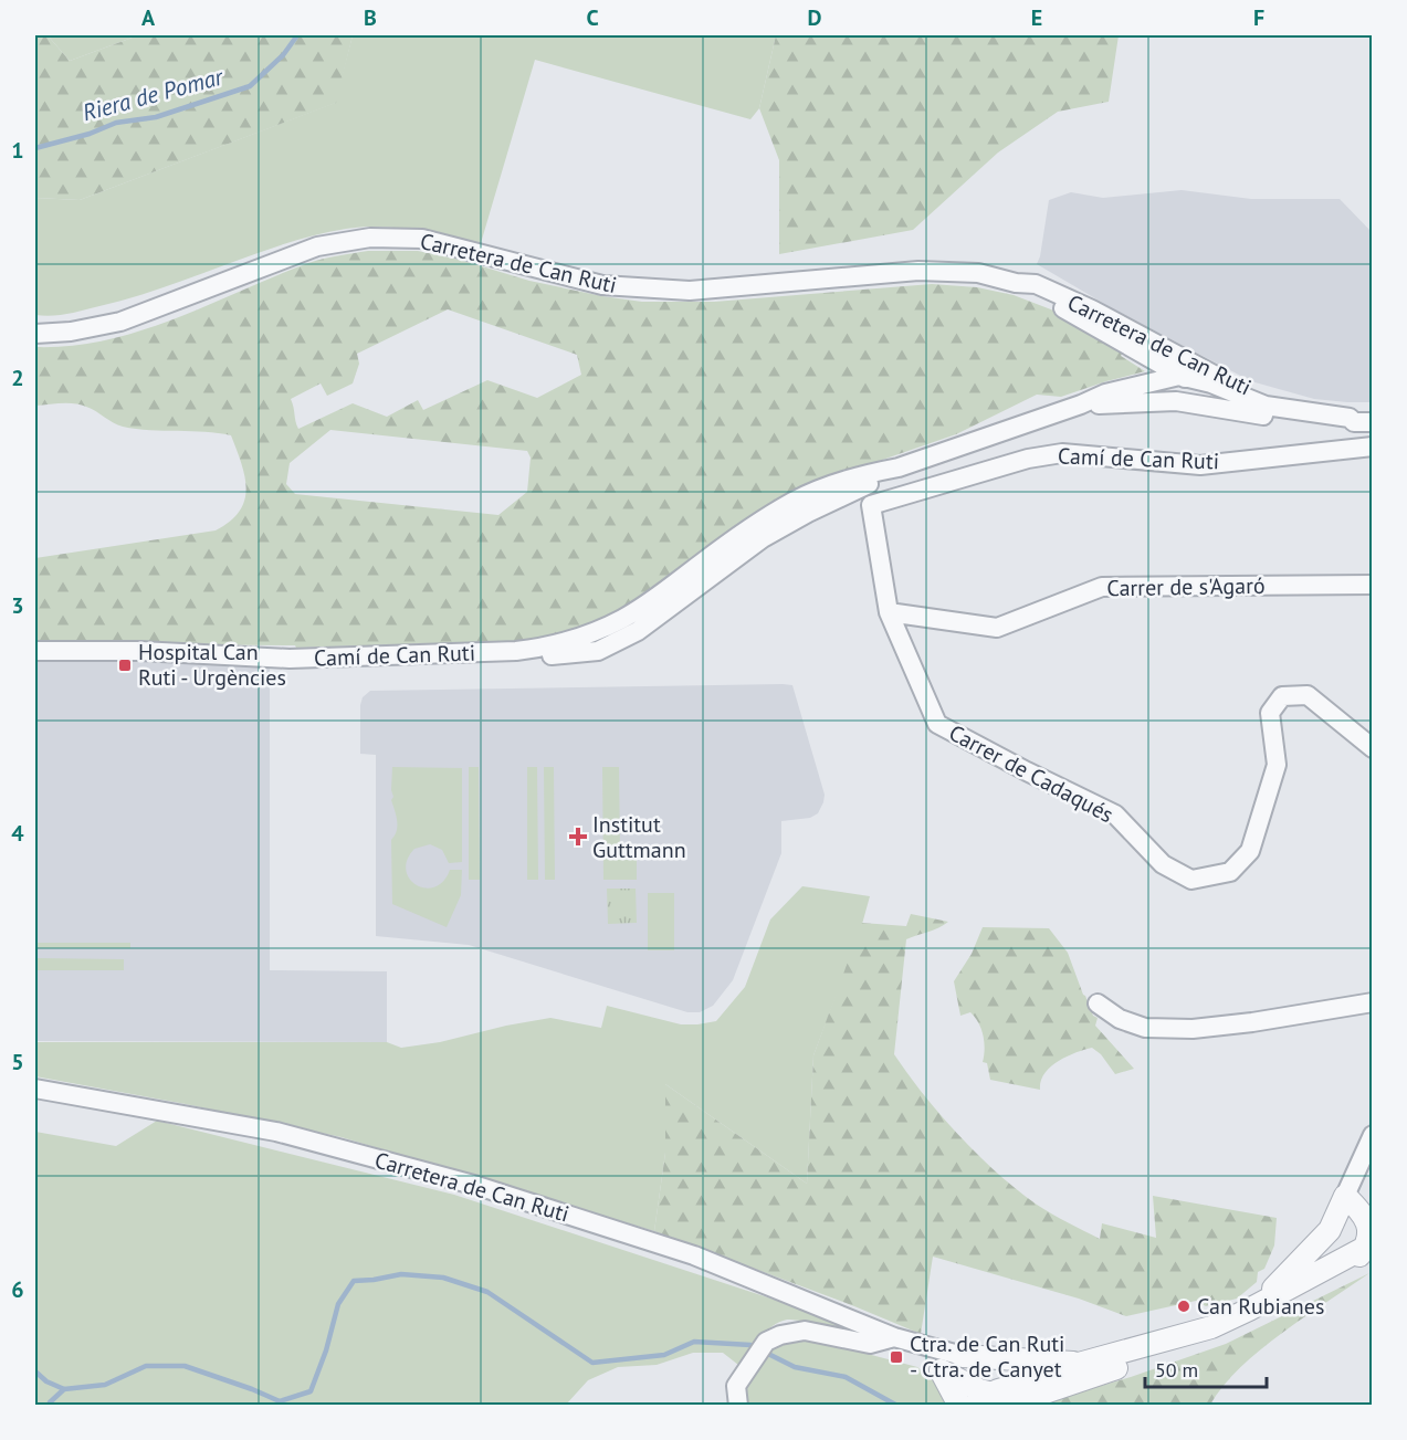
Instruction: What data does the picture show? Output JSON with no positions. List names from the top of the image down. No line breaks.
{"streets":{"street":["Carretera de Can Ruti","Camí de Can Ruti","Carrer de s'Agaró","Carrer de Cadaqués"]},"crossings":[["Carretera de Can Ruti","Camí de Can Ruti"],["Camí de Can Ruti","Carrer de Cadaqués"],["Carrer de s'Agaró","Carrer de Cadaqués"]],"water":["Riera de Pomar"],"places":{"transit":["Hospital Can Ruti - Urgències","Ctra. de Can Ruti - Ctra. de Canyet"],"health":["Institut Guttmann"],"other":["Can Rubianes"]},"scale_bar":"50 m","grid":{"columns":["A","B","C","D","E","F"],"rows":["1","2","3","4","5","6"]}}
